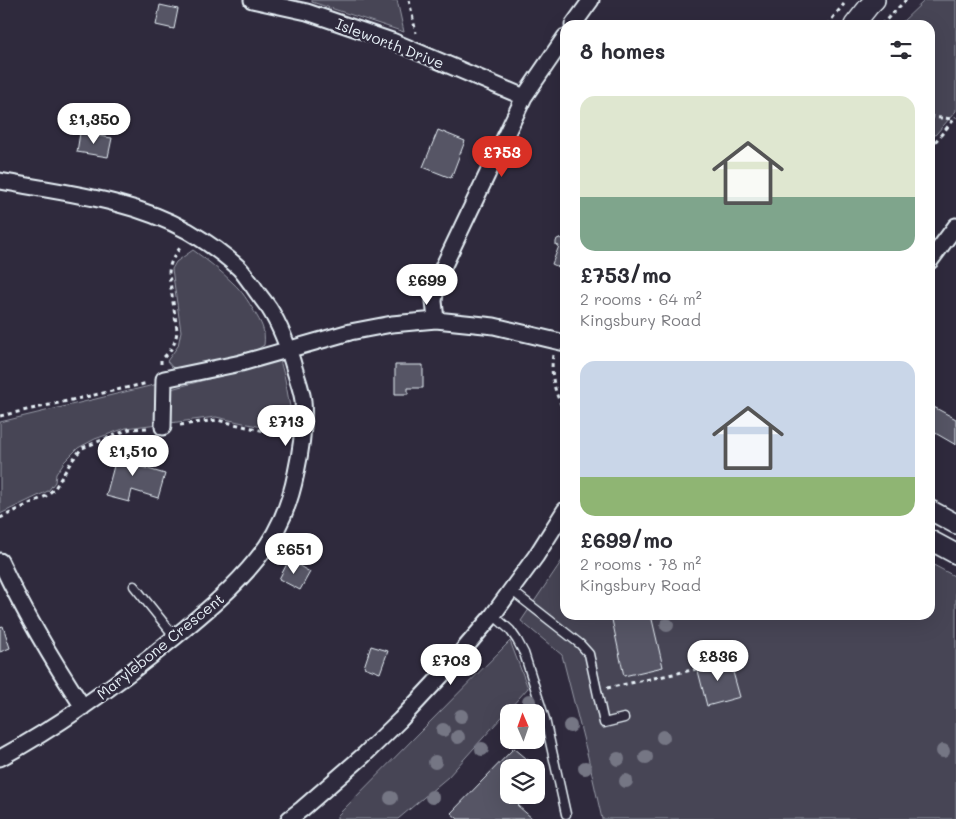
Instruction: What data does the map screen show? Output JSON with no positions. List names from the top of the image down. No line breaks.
{"streets":{"street":["Isleworth Drive","Marylebone Crescent"]},"north":"top","page":{"heading":"8 homes","list":[{"name":"£753/mo","note":"2 rooms · 64 m² · Kingsbury Road"},{"name":"£699/mo","note":"2 rooms · 78 m² · Kingsbury Road"}],"price":["£1,350","£753","£699","£713","£1,510","£651","£836","£703"]}}
